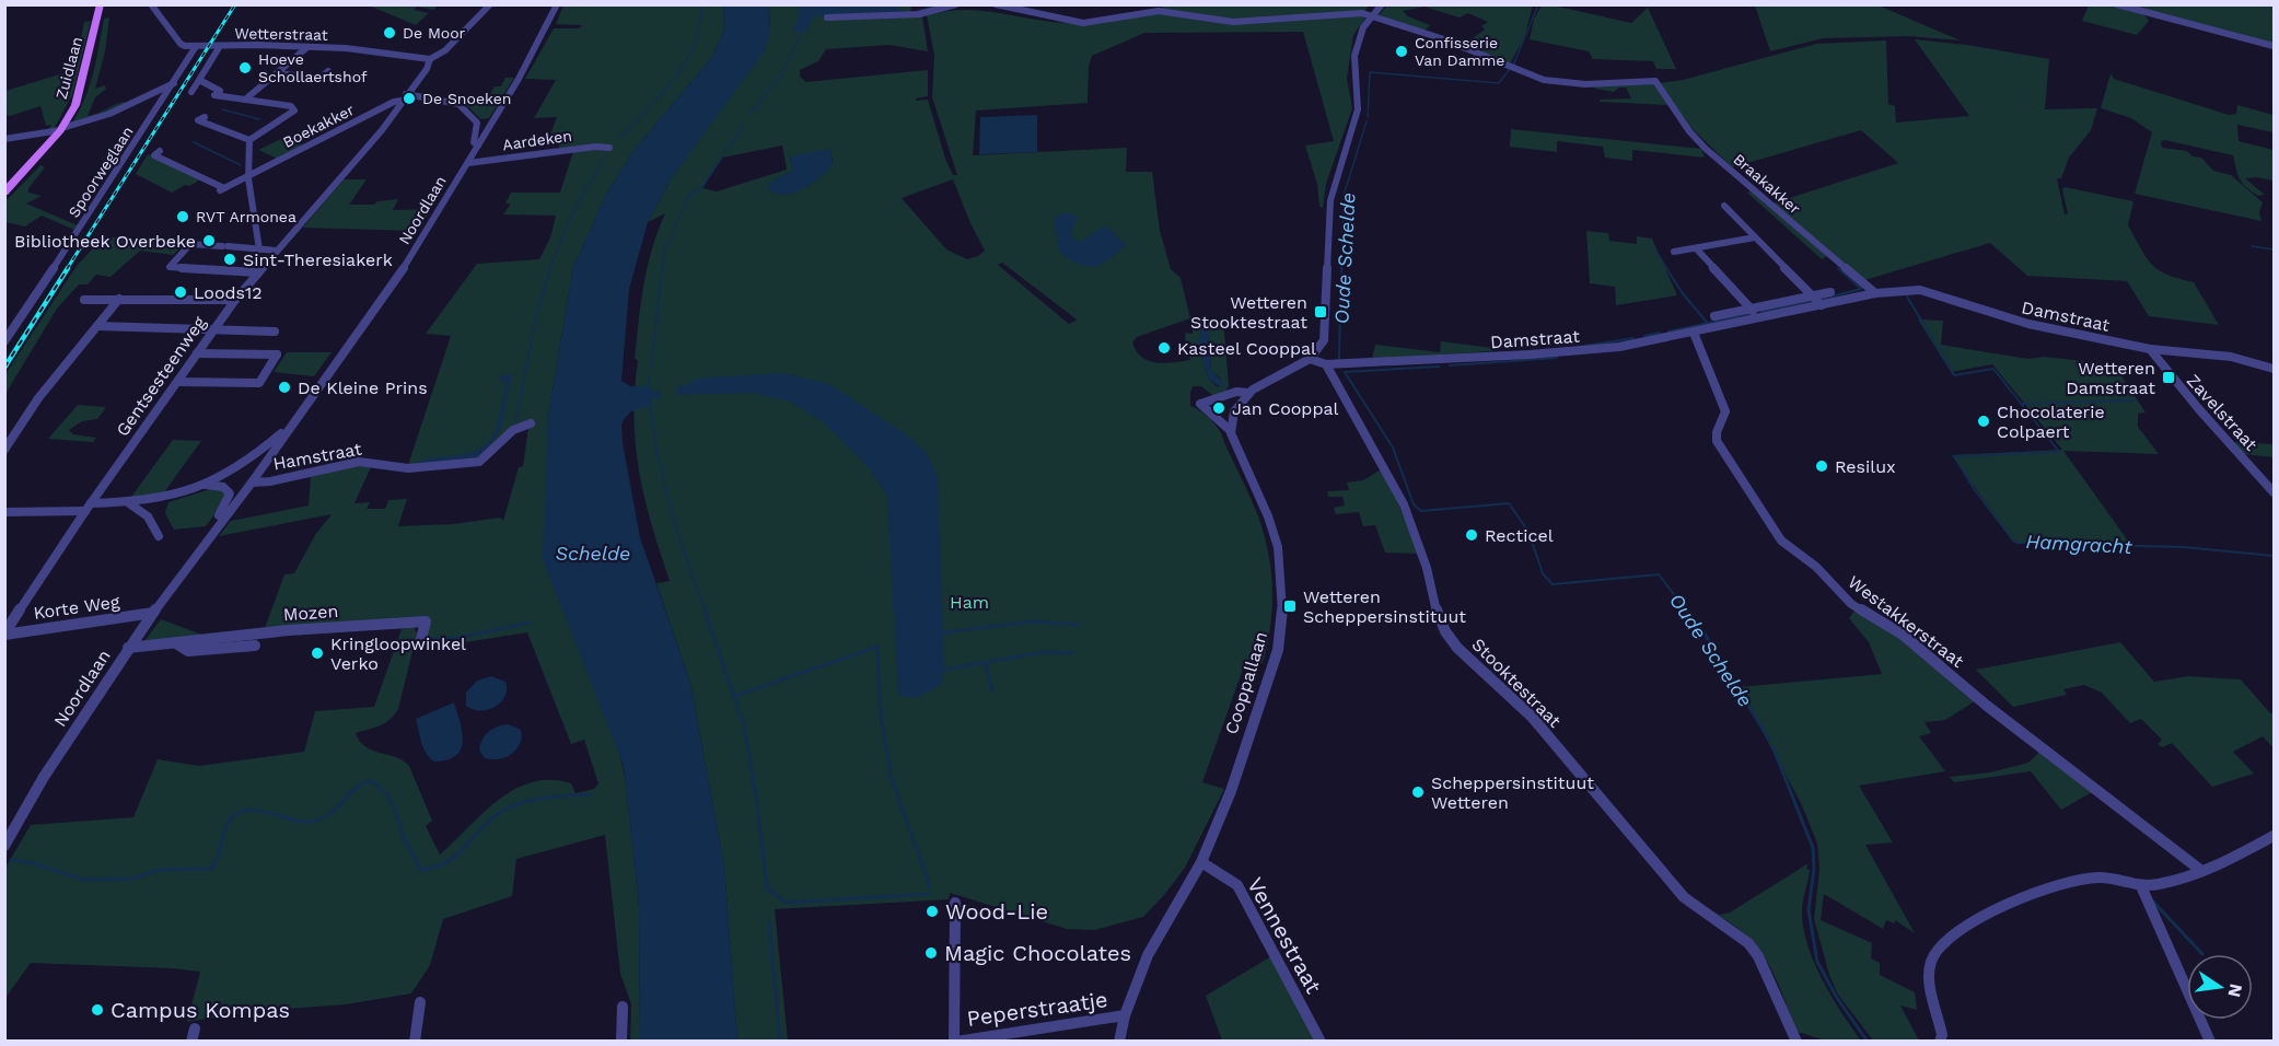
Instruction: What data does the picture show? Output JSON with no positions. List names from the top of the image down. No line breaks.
{"streets":{"main road":["Zuidlaan"],"street":["Wetterstraat","Boekakker","Aardeken","Spoorweglaan","Braakakker","Noordlaan","Damstraat","Gentsesteenweg","Zavelstraat","Hamstraat","Korte Weg","Mozen","Westakkerstraat","Cooppallaan","Stooktestraat","Vennestraat","Peperstraatje"]},"crossings":[["Wetterstraat","Spoorweglaan"],["Wetterstraat","Gentsesteenweg"],["Boekakker","Gentsesteenweg"],["Aardeken","Noordlaan"],["Braakakker","Damstraat"],["Noordlaan","Gentsesteenweg"],["Noordlaan","Hamstraat"],["Noordlaan","Korte Weg"],["Noordlaan","Mozen"],["Damstraat","Zavelstraat"],["Damstraat","Westakkerstraat"],["Damstraat","Stooktestraat"],["Gentsesteenweg","Korte Weg"],["Cooppallaan","Vennestraat"],["Cooppallaan","Peperstraatje"]],"water":["Oude Schelde","Hamgracht","Schelde"],"parks":["Ham"],"places":{"other":["De Moor","Confisserie Van Damme","Hoeve Schollaertshof","De Snoeken","RVT Armonea","Bibliotheek Overbeke","Sint-Theresiakerk","Loods12","Kasteel Cooppal","De Kleine Prins","Jan Cooppal","Chocolaterie Colpaert","Resilux","Recticel","Kringloopwinkel Verko","Scheppersinstituut Wetteren","Wood-Lie","Magic Chocolates","Campus Kompas"],"transit":["Wetteren Stooktestraat","Wetteren Damstraat","Wetteren Scheppersinstituut"]},"north":"right"}
